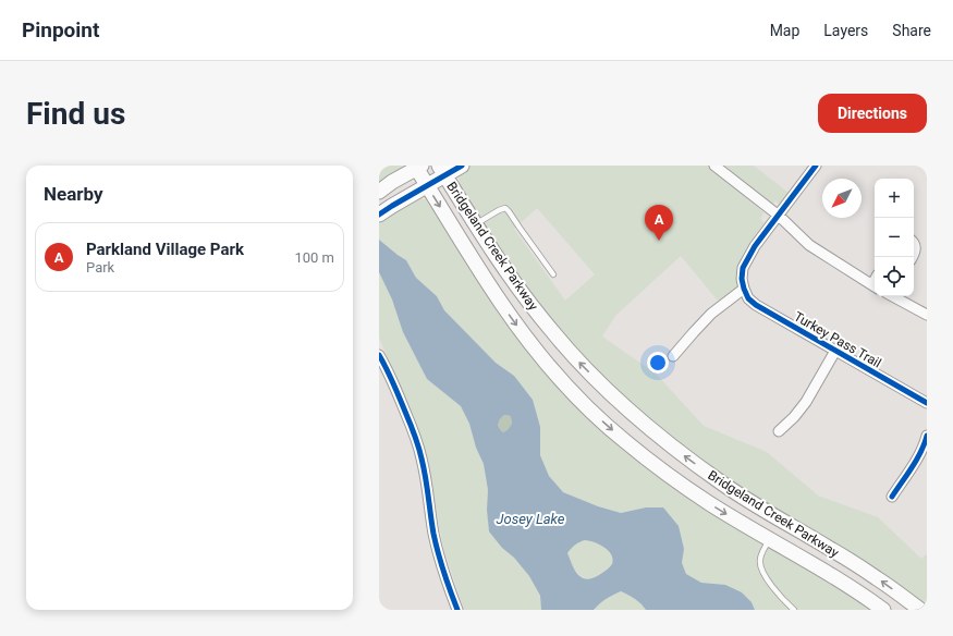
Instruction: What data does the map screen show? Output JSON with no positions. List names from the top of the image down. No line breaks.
{"streets":{"main road":["Bridgeland Creek Parkway"],"street":["Turkey Pass Trail"]},"water":["Josey Lake"],"north":"bottom left","page":{"header":"Pinpoint","nav":["Map","Layers","Share"],"buttons":"Directions","title":"Find us","heading":"Nearby","map_buttons":["+","−"],"pins":"A","list":[{"mark":"A","name":"Parkland Village Park","note":"Park","value":"100 m"}]}}
